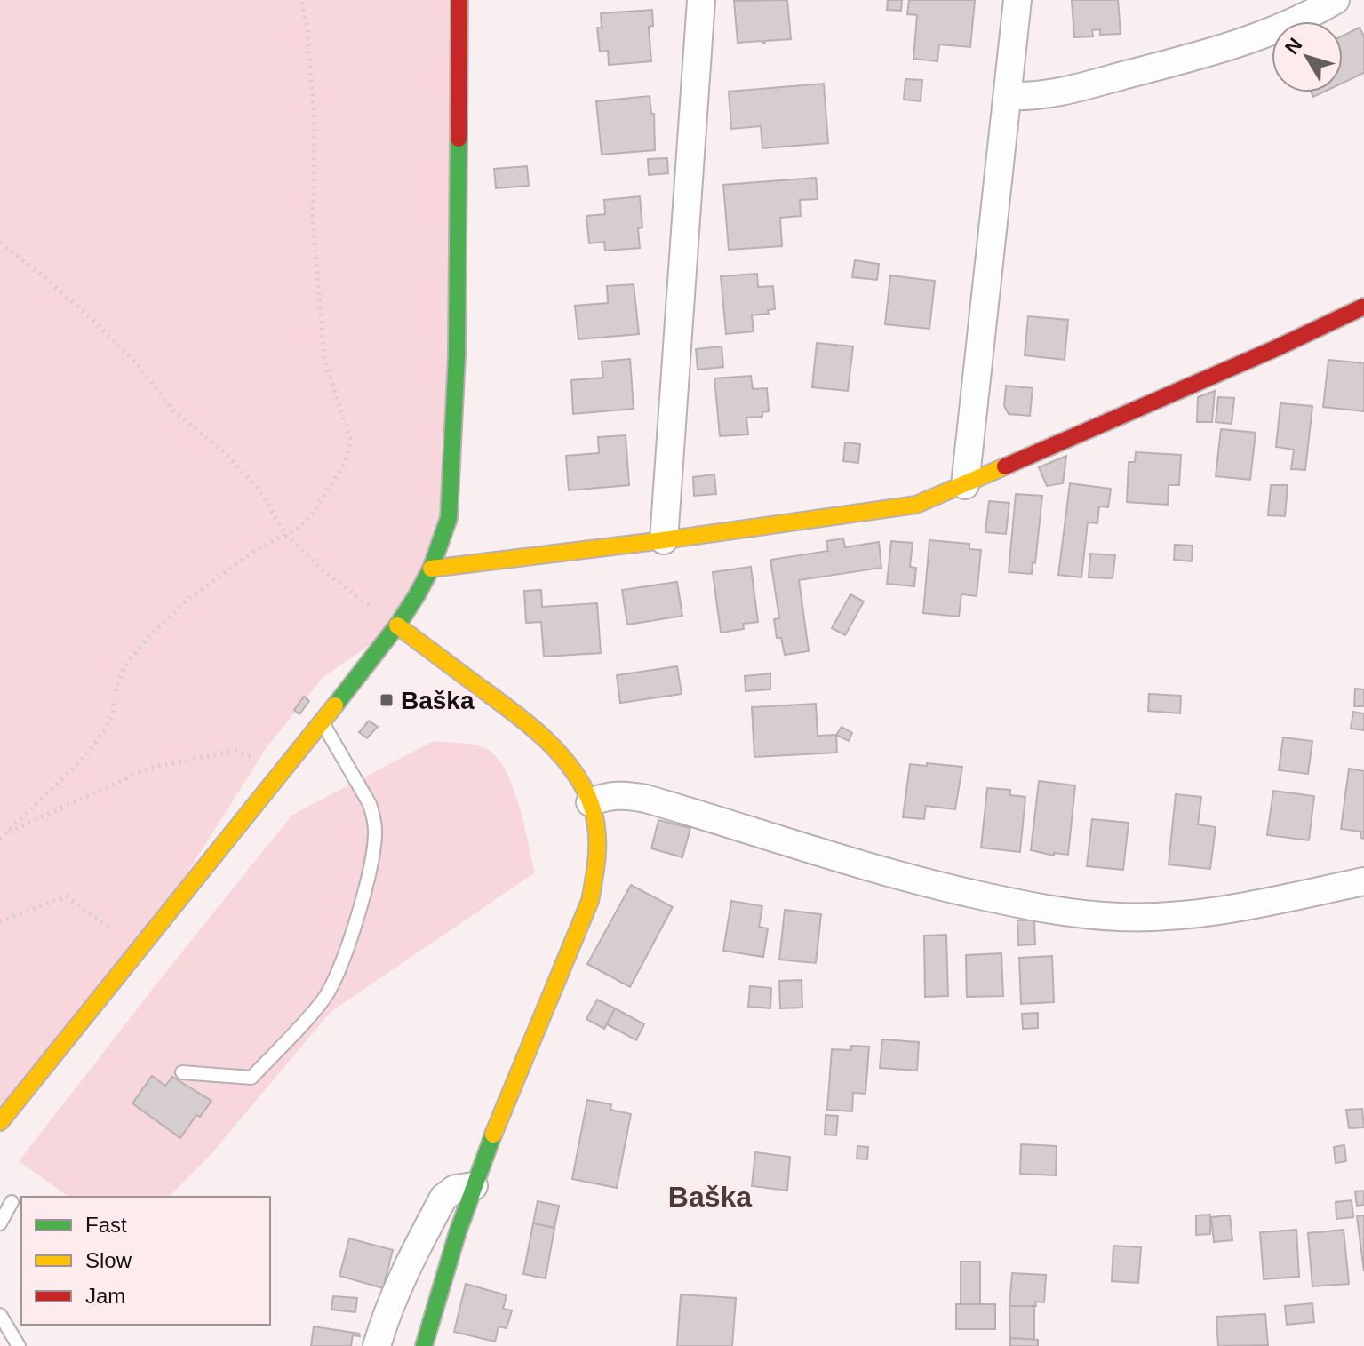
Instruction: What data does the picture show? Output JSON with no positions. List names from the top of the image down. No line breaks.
{"districts":["Baška"],"places":{"transit":["Baška"]},"legend":["Fast","Slow","Jam"],"north":"top left"}
